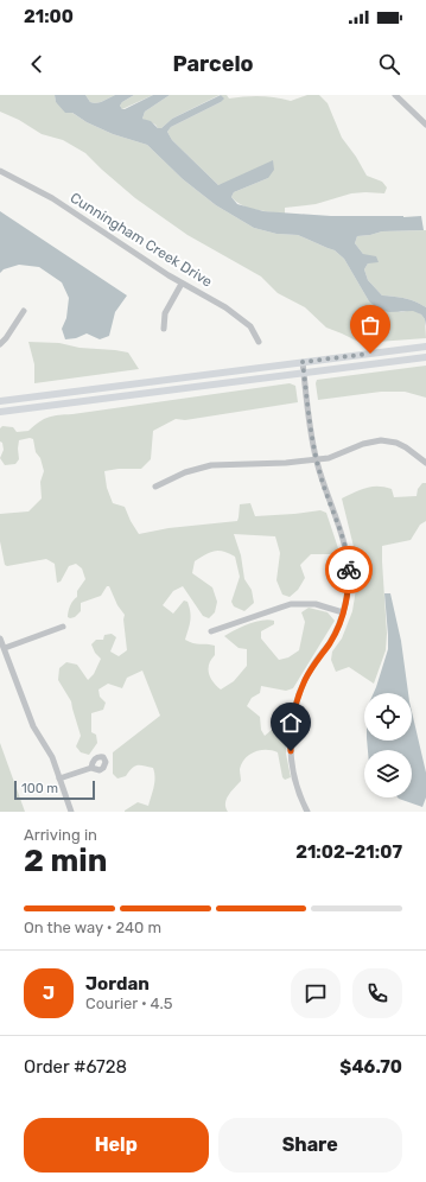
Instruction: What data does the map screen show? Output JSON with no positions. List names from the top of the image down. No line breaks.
{"streets":{"street":["Cunningham Creek Drive"]},"scale_bar":"100 m","page":{"status":"21:00","header":"Parcelo","scale":"100 m","heading":["2 min","Arriving in","21:02–21:07"],"panel":["Jordan","Courier · 4.5","Order #6728","$46.70"],"bar":"On the way · 240 m","round":"J","buttons":["Help","Share"]}}
